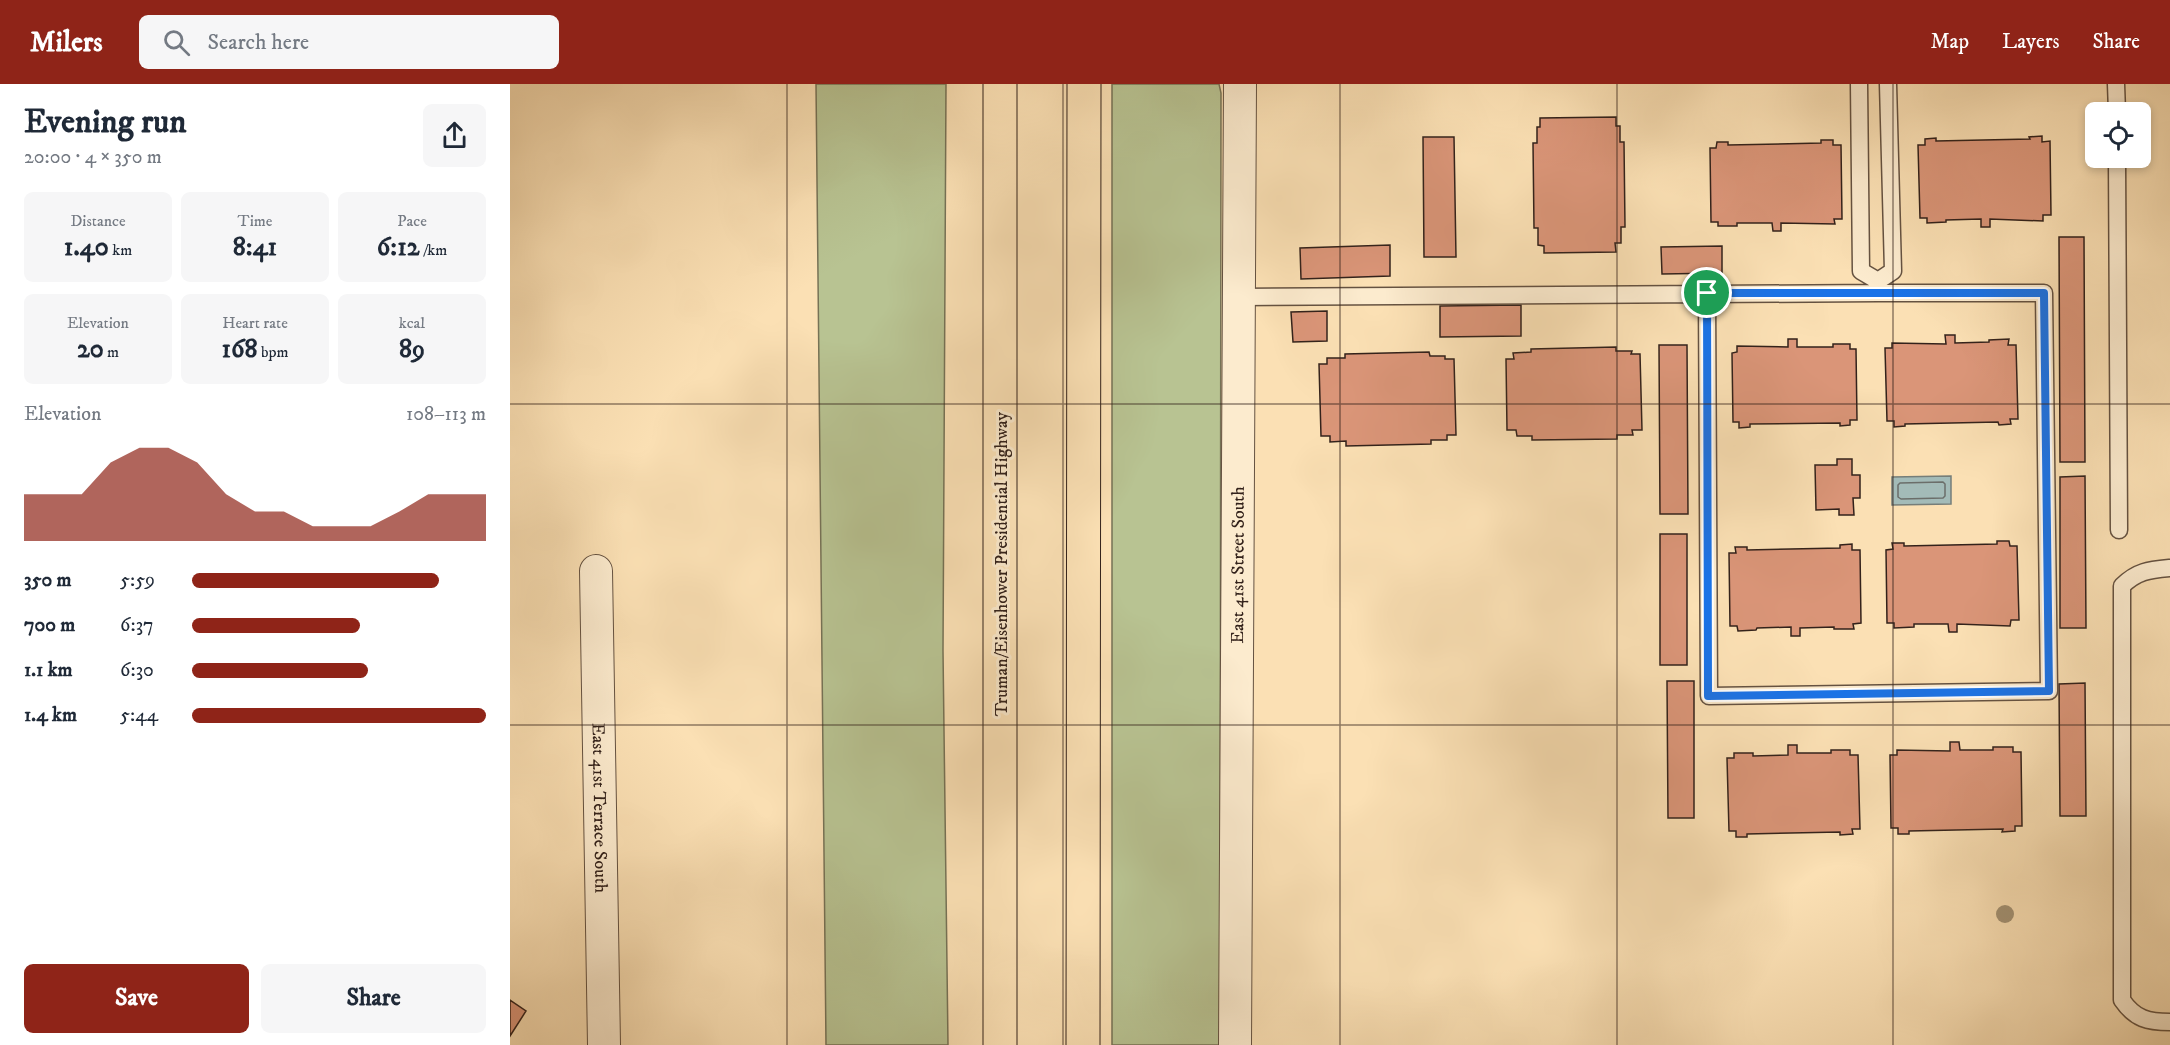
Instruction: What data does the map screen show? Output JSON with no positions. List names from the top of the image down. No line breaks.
{"streets":{"highway":["Truman/Eisenhower Presidential Highway"],"street":["East 41st Street South","East 41st Terrace South"]},"page":{"header":"Milers","search":"Search here","nav":["Map","Layers","Share"],"heading":["Evening run","20:00 · 4 × 350 m"],"stats":[["Distance","1.40 km"],["Time","8:41"],["Pace","6:12 /km"],["Elevation","20 m"],["Heart rate","168 bpm"],["kcal","89"]],"chart":["Elevation","108–113 m"],"list":[{"name":"350 m","note":"5:59"},{"name":"700 m","note":"6:37"},{"name":"1.1 km","note":"6:30"},{"name":"1.4 km","note":"5:44"}],"buttons":["Save","Share"]}}
